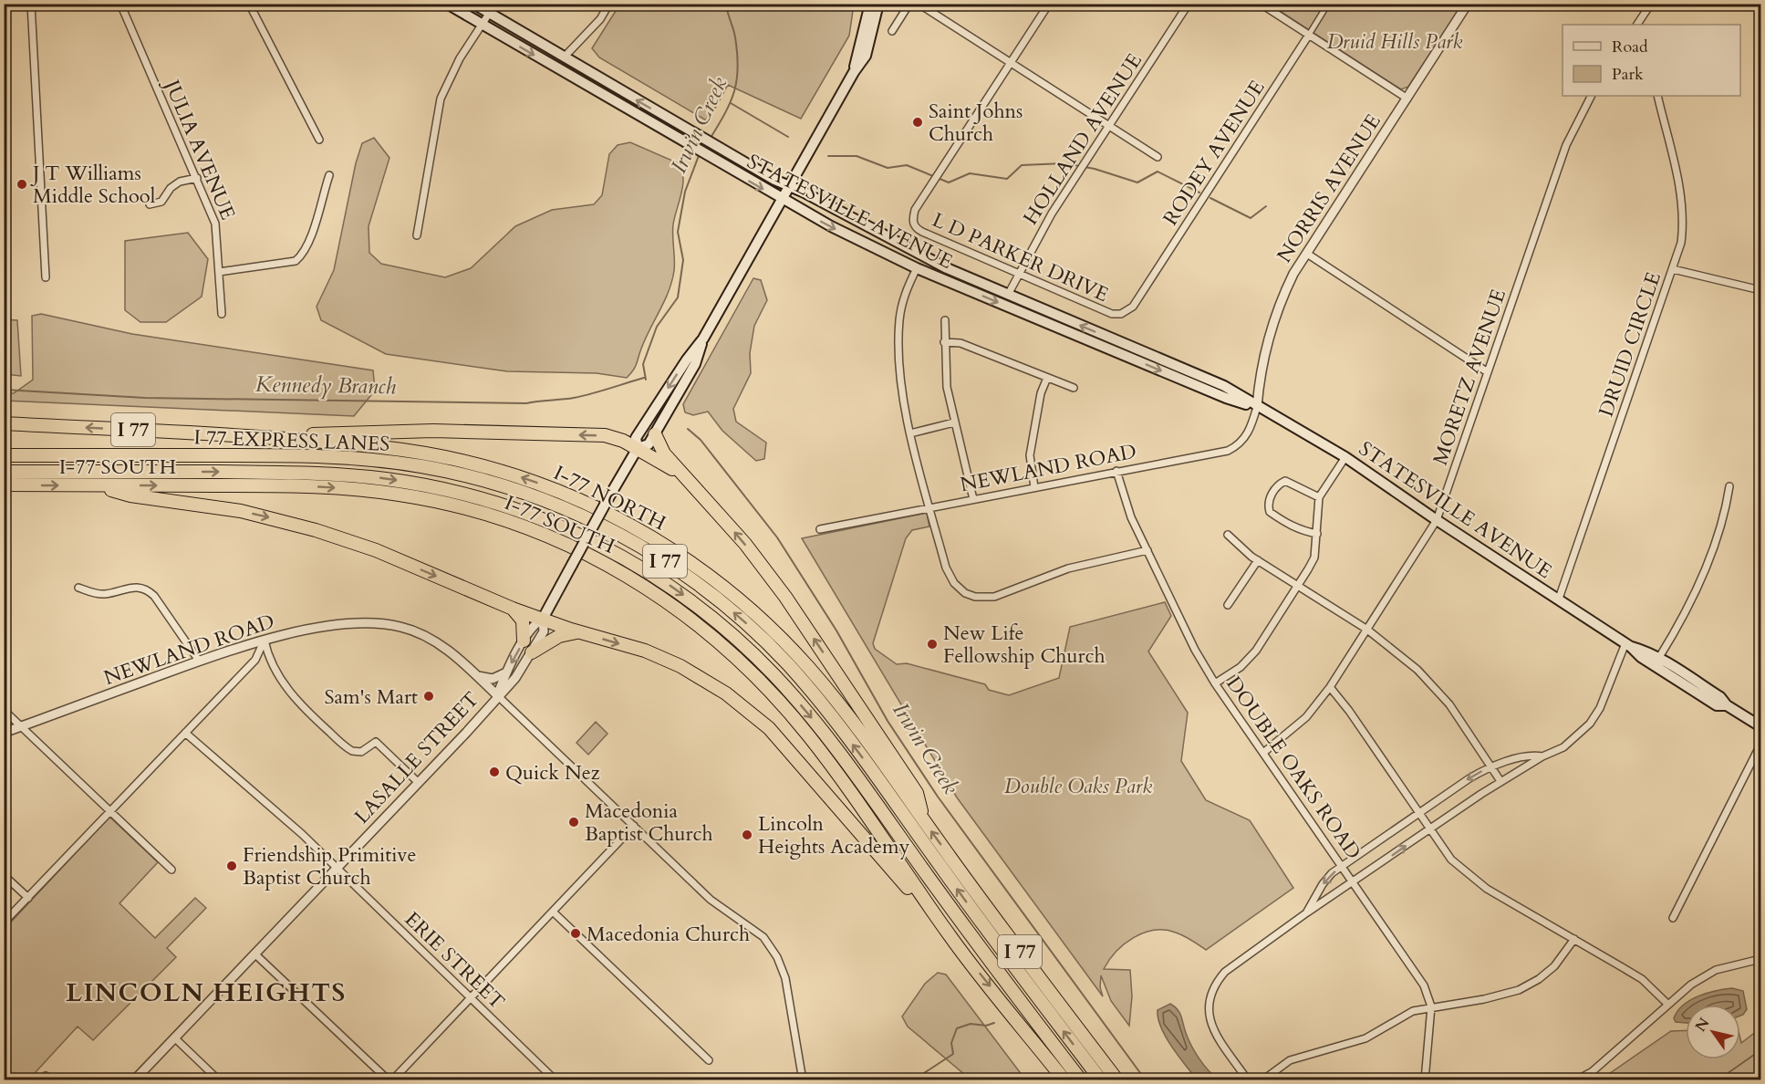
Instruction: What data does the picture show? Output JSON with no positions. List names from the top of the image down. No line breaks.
{"streets":{"highway":["I 77","I 77 EXPRESS LANES","I-77 SOUTH","I-77 NORTH"],"main road":["STATESVILLE AVENUE","LASALLE STREET"],"street":["HOLLAND AVENUE","JULIA AVENUE","RODEY AVENUE","NORRIS AVENUE","L D PARKER DRIVE","DRUID CIRCLE","MORETZ AVENUE","NEWLAND ROAD","DOUBLE OAKS ROAD","ERIE STREET"]},"crossings":[["HOLLAND AVENUE","STATESVILLE AVENUE"],["HOLLAND AVENUE","L D PARKER DRIVE"],["RODEY AVENUE","L D PARKER DRIVE"],["NORRIS AVENUE","STATESVILLE AVENUE"],["NORRIS AVENUE","NEWLAND ROAD"],["STATESVILLE AVENUE","DRUID CIRCLE"],["STATESVILLE AVENUE","MORETZ AVENUE"],["STATESVILLE AVENUE","NEWLAND ROAD"],["MORETZ AVENUE","DOUBLE OAKS ROAD"],["NEWLAND ROAD","LASALLE STREET"],["NEWLAND ROAD","DOUBLE OAKS ROAD"],["LASALLE STREET","ERIE STREET"]],"districts":["LINCOLN HEIGHTS"],"water":["Irwin Creek","Kennedy Branch"],"parks":["Druid Hills Park","Double Oaks Park"],"places":["Saint Johns Church","J T Williams Middle School","New Life Fellowship Church","Sam's Mart","Quick Nez","Macedonia Baptist Church","Lincoln Heights Academy","Friendship Primitive Baptist Church","Macedonia Church"],"legend":["Road","Park"],"north":"top left"}
